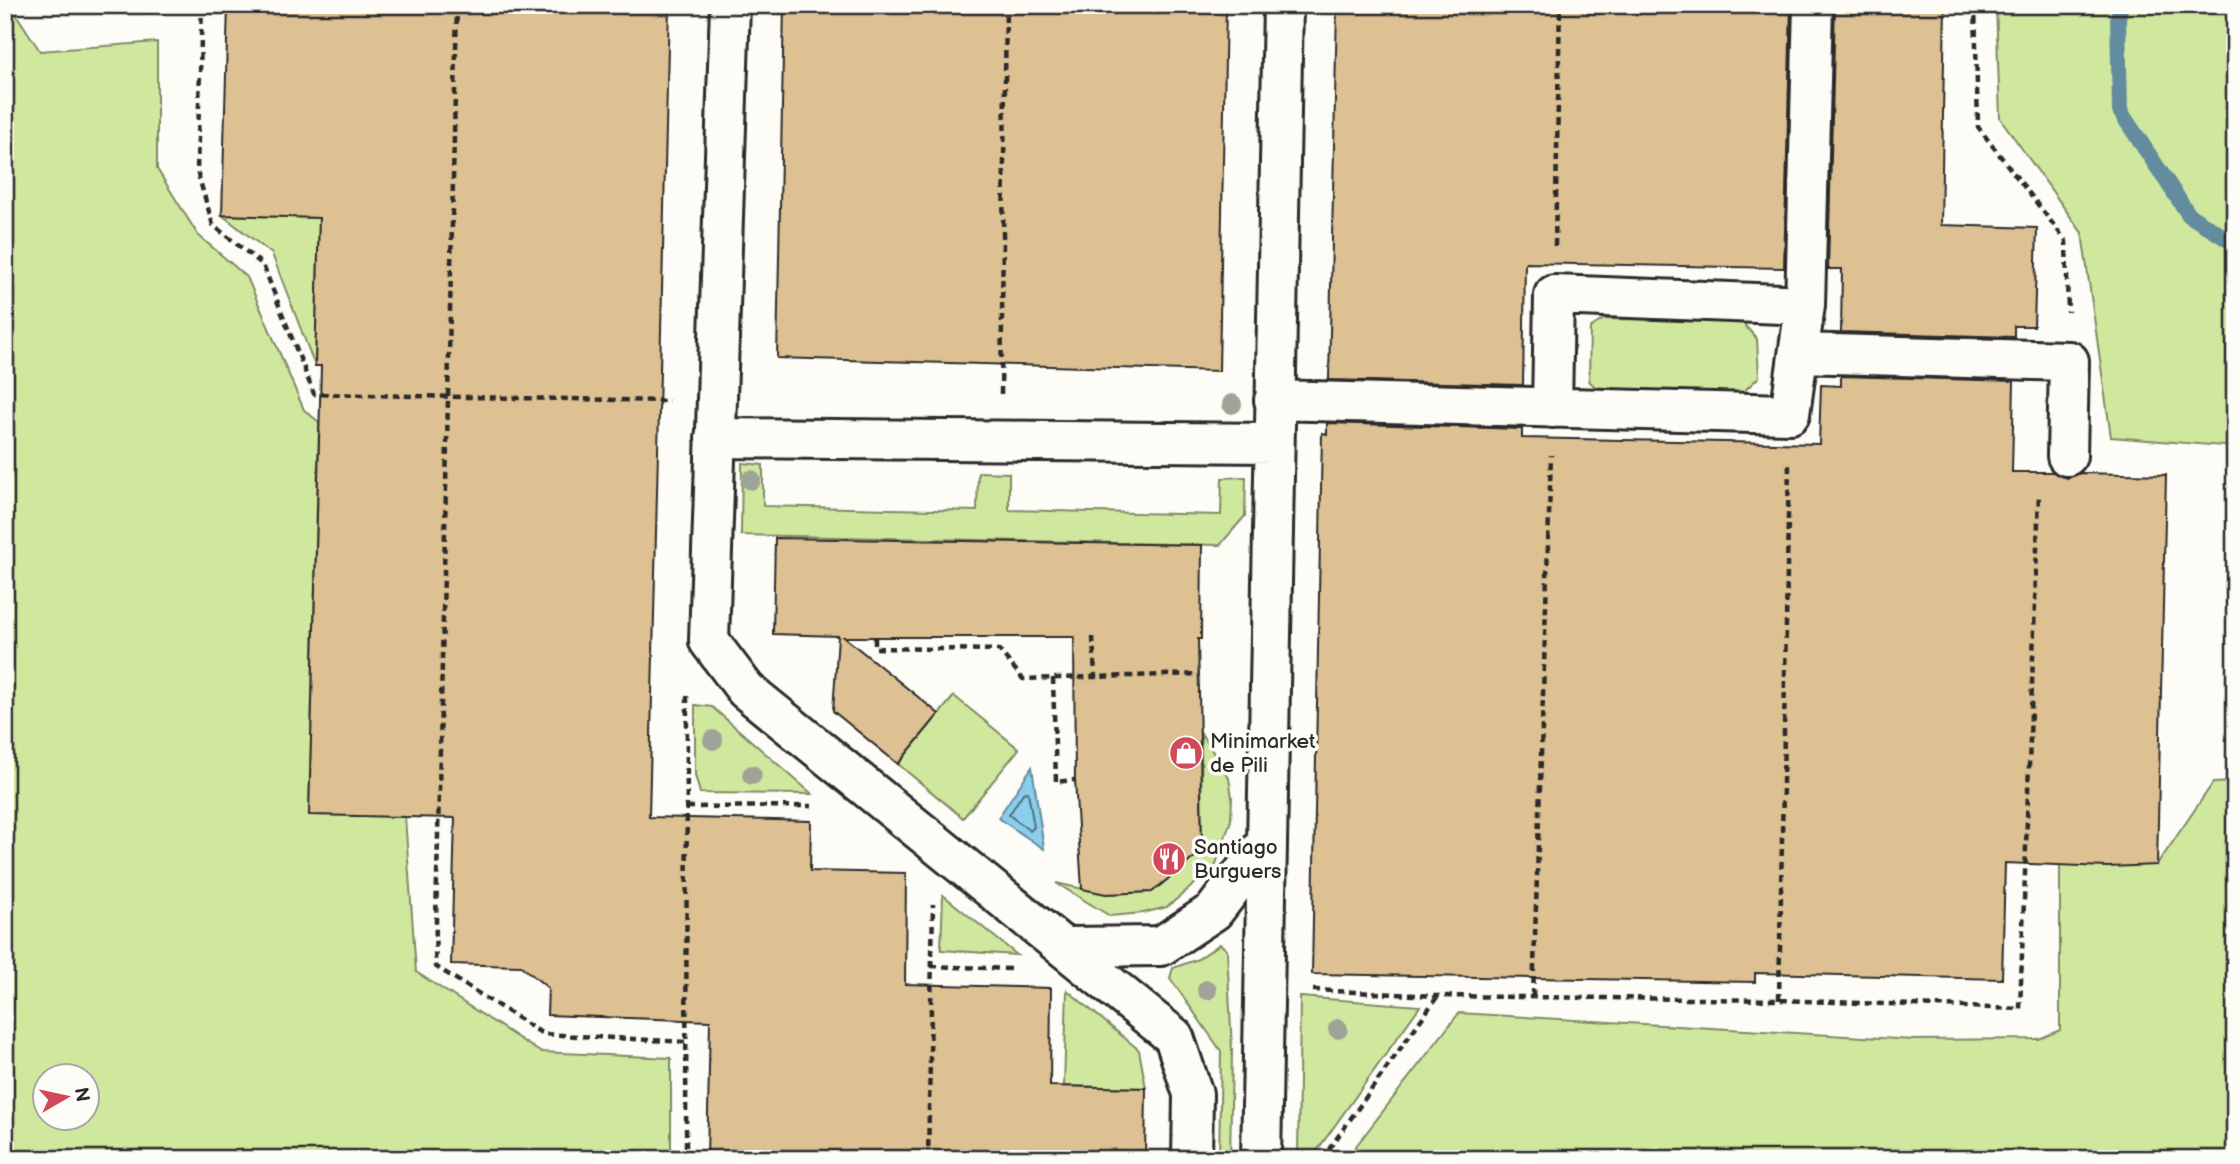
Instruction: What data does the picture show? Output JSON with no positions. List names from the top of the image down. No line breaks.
{"places":{"shop":["Minimarket de Pili"],"restaurant":["Santiago Burguers"]},"north":"right"}
